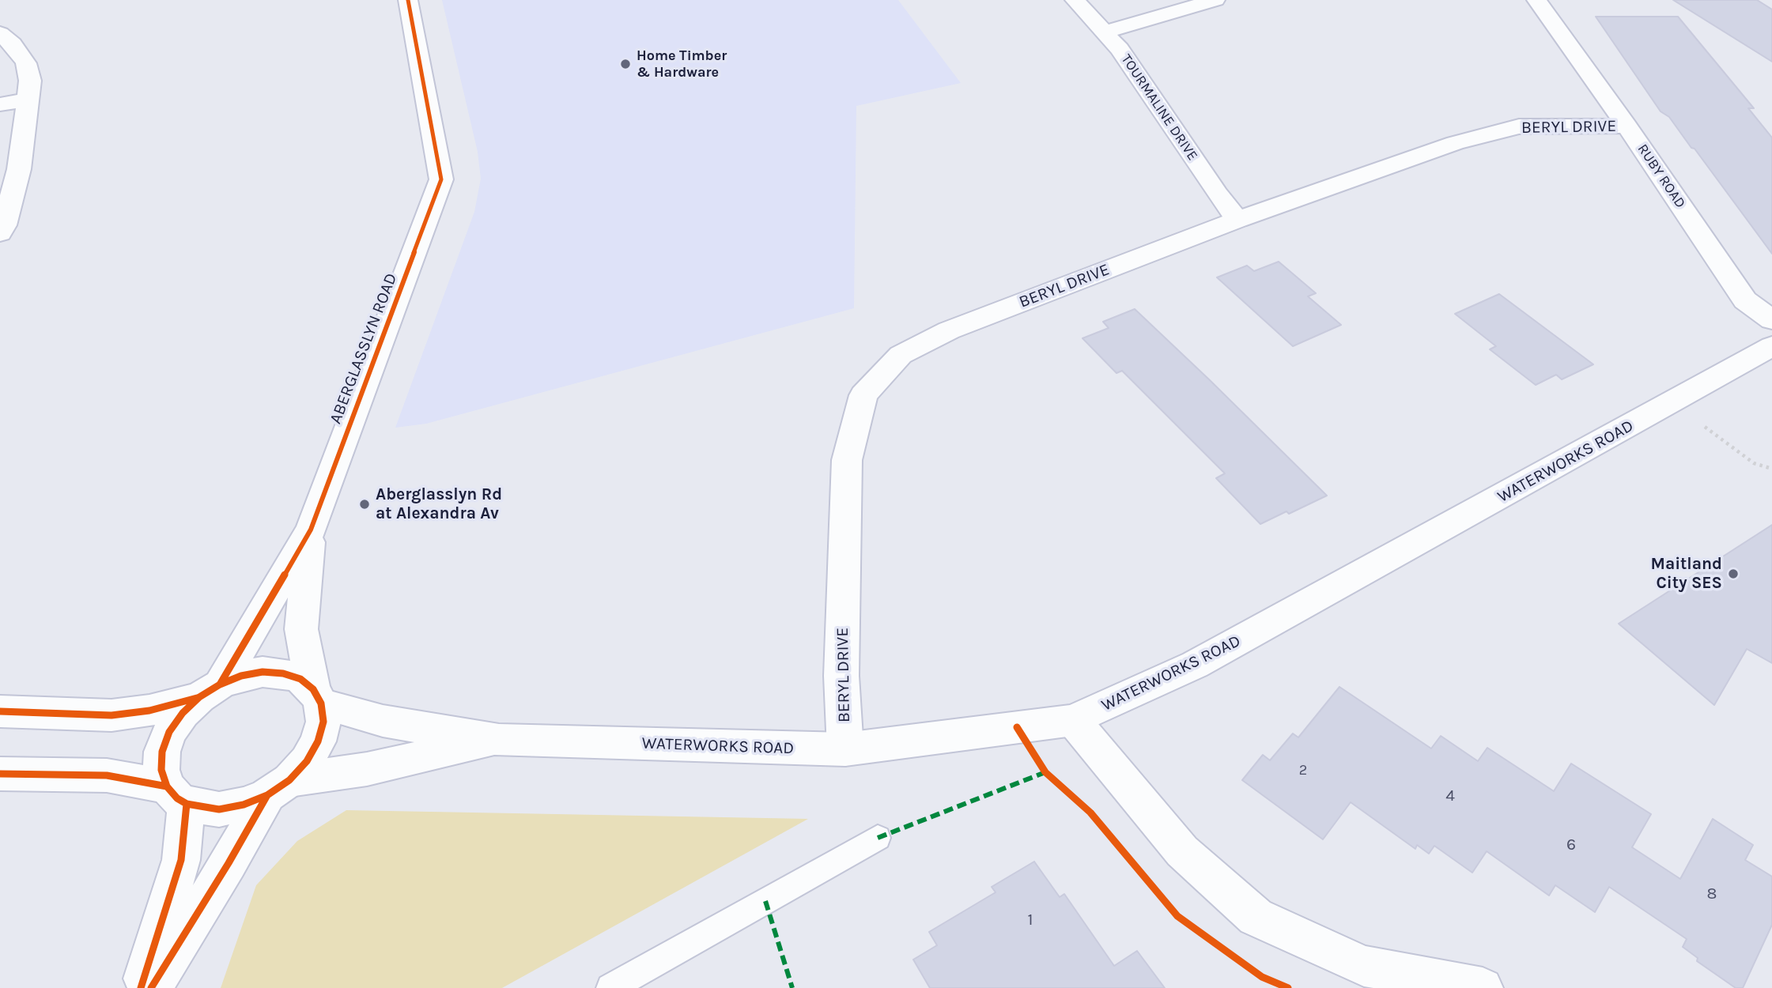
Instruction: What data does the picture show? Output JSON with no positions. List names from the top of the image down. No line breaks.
{"streets":{"street":["TOURMALINE DRIVE","BERYL DRIVE","RUBY ROAD","ABERGLASSLYN ROAD","WATERWORKS ROAD"]},"crossings":[["TOURMALINE DRIVE","BERYL DRIVE"],["BERYL DRIVE","RUBY ROAD"],["BERYL DRIVE","WATERWORKS ROAD"],["ABERGLASSLYN ROAD","WATERWORKS ROAD"]],"places":["Home Timber & Hardware","Aberglasslyn Rd at Alexandra Av","Maitland City SES"],"house_numbers":["2","4","6","8","1"]}
